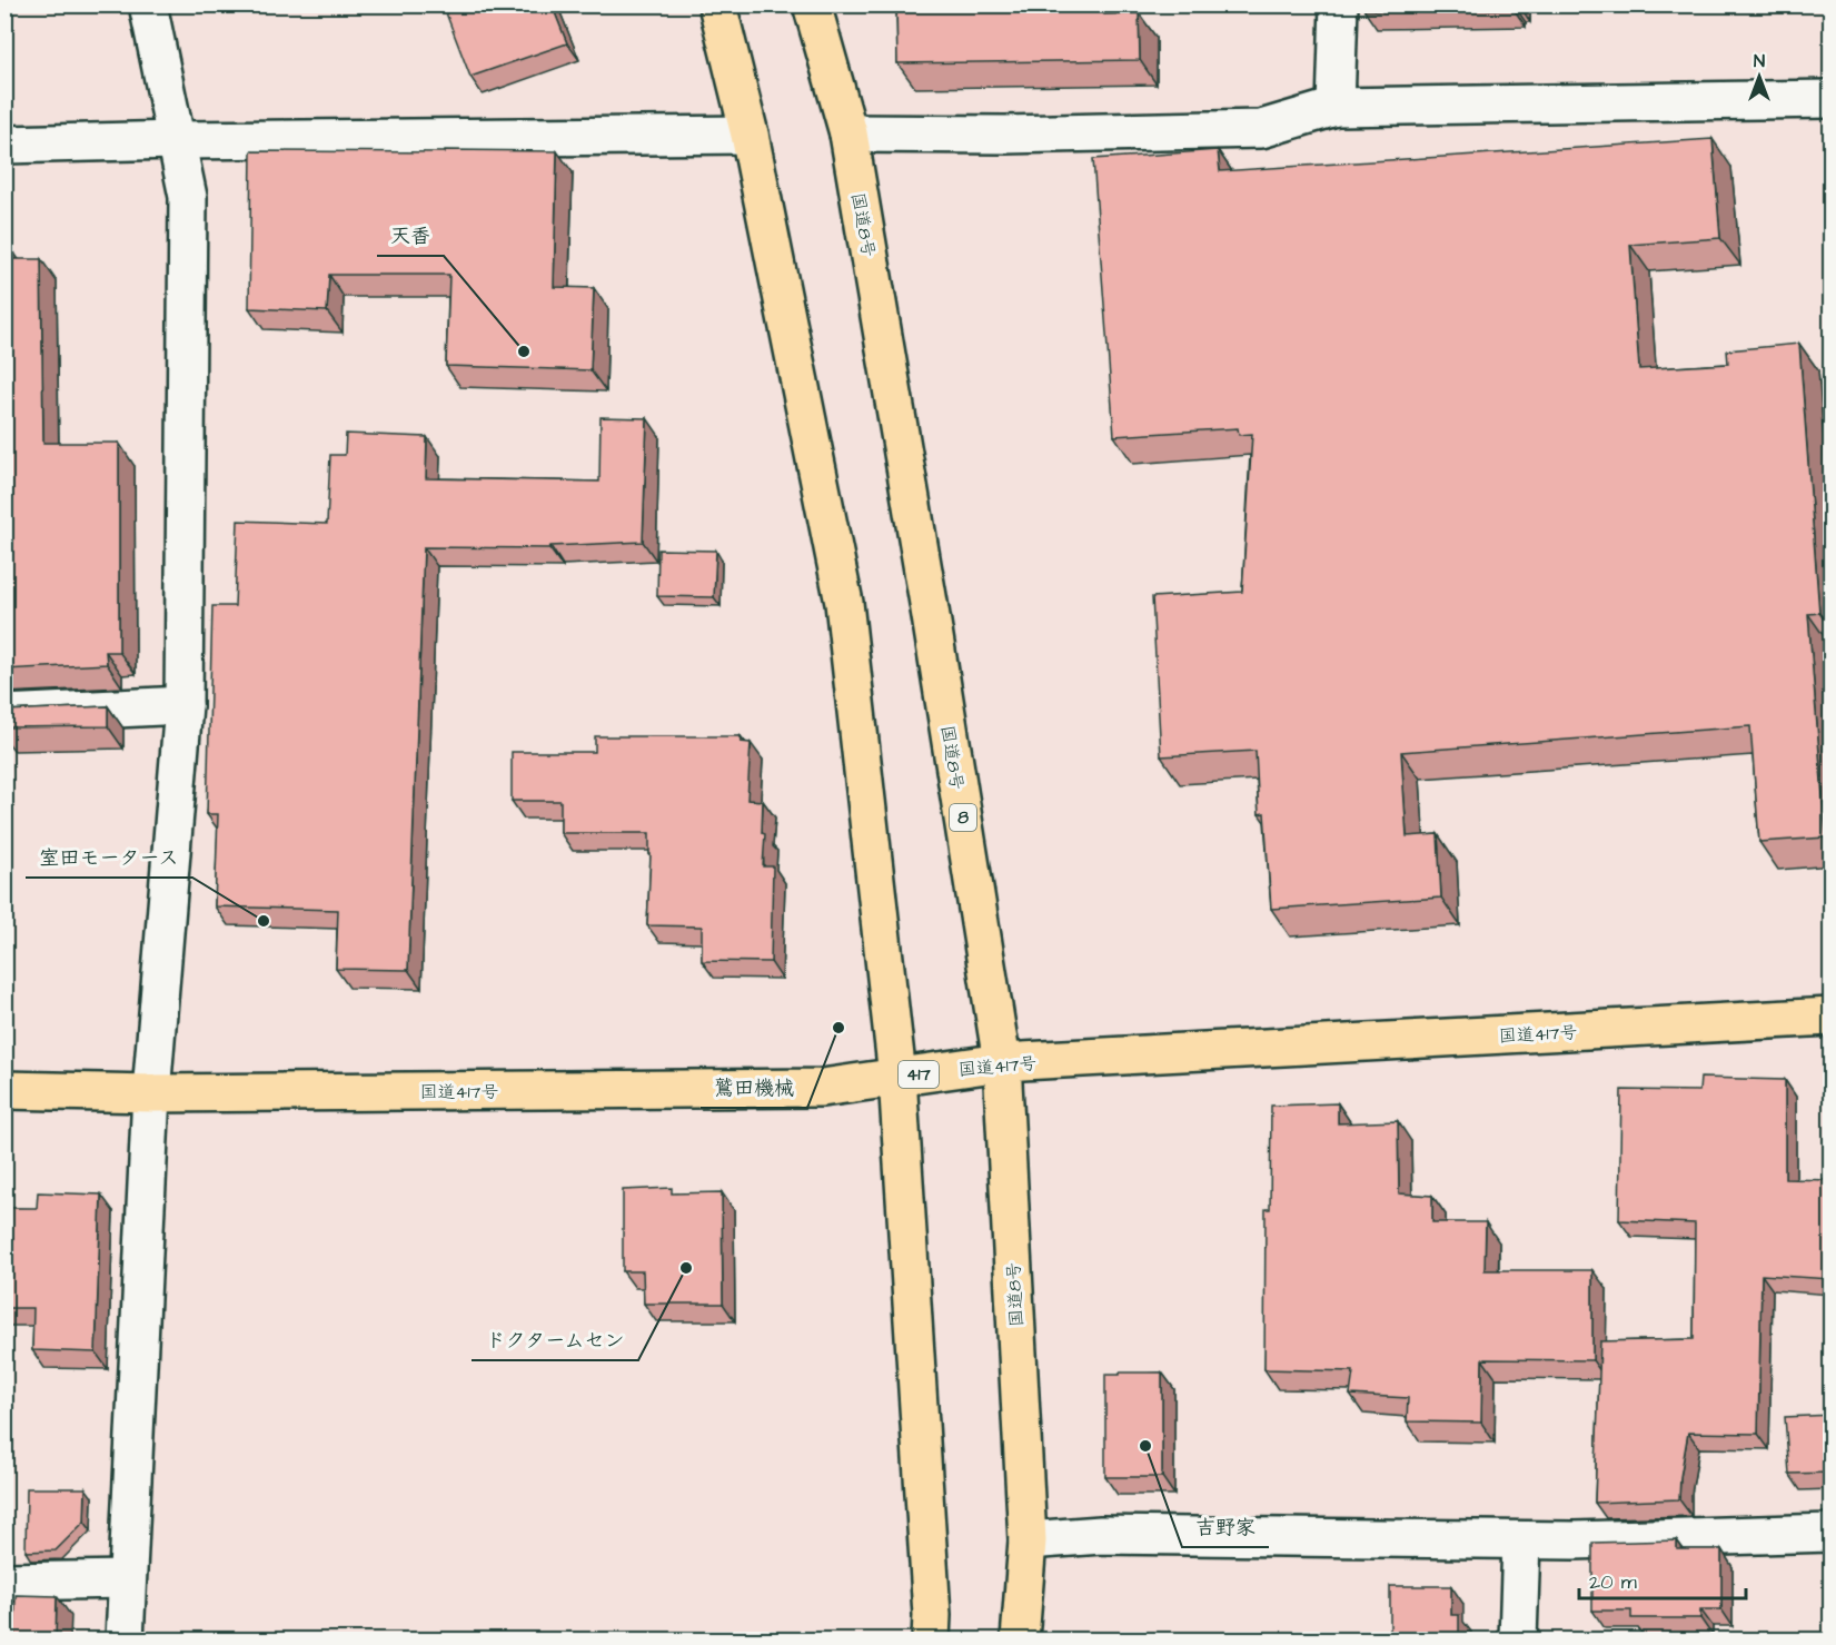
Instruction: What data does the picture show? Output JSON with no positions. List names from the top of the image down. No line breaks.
{"streets":{"highway":["国道8号","8","国道417号","417"]},"crossings":[["国道8号","国道417号"]],"places":["天香","室田モータース","鷲田機械","ドクタームセン","吉野家"],"scale_bar":"20 m","north":"top"}
